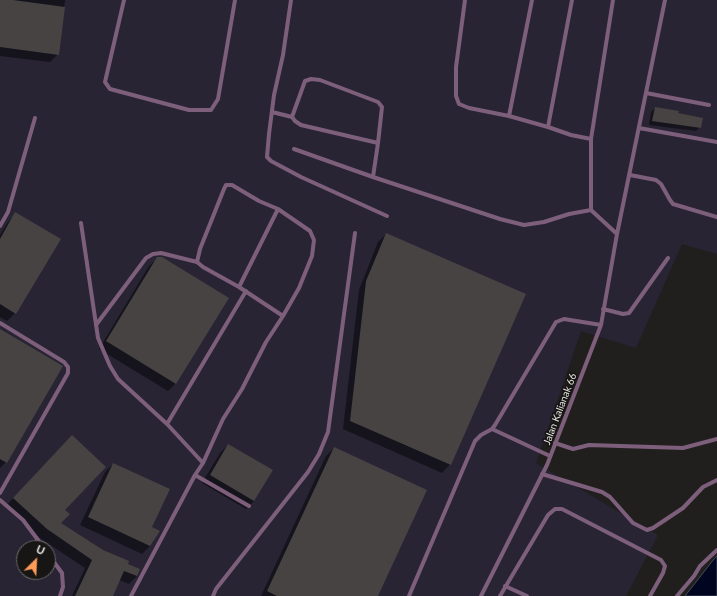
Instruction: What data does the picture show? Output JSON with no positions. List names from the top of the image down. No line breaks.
{"streets":{"lane":["Jalan Kalianak 66"]},"north":"top right"}
